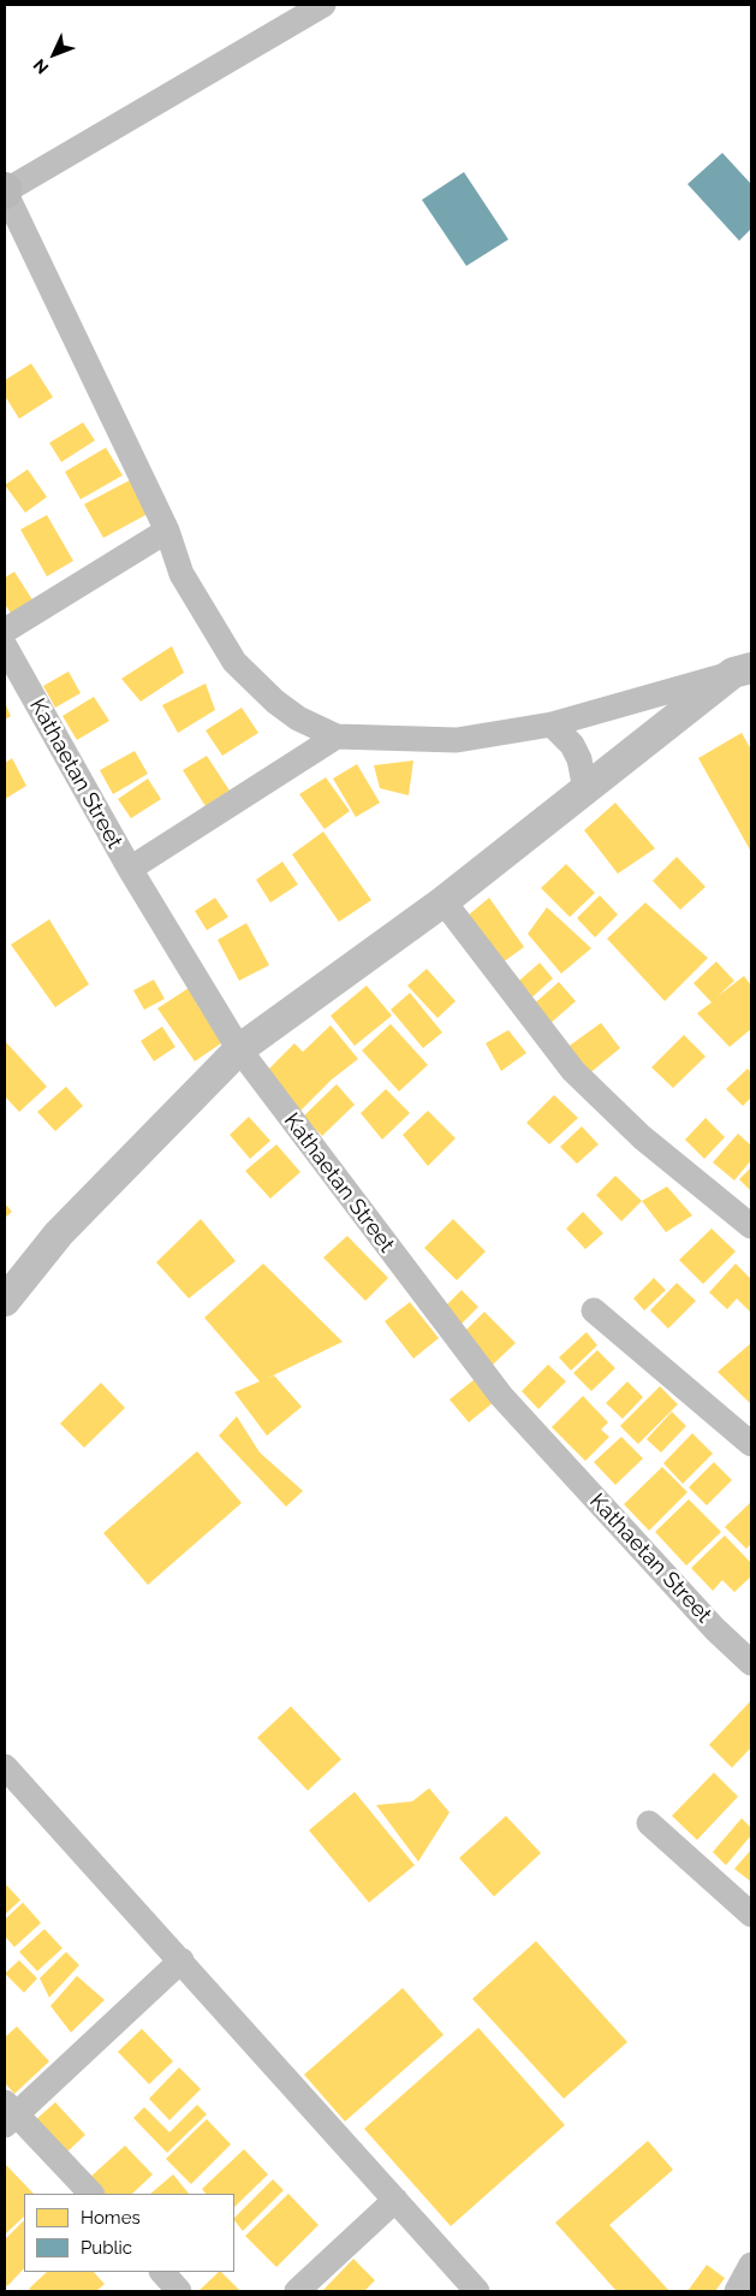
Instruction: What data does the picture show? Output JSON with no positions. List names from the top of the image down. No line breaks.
{"streets":{"street":["Kathaetan Street"]},"legend":["Homes","Public"],"north":"bottom left"}
